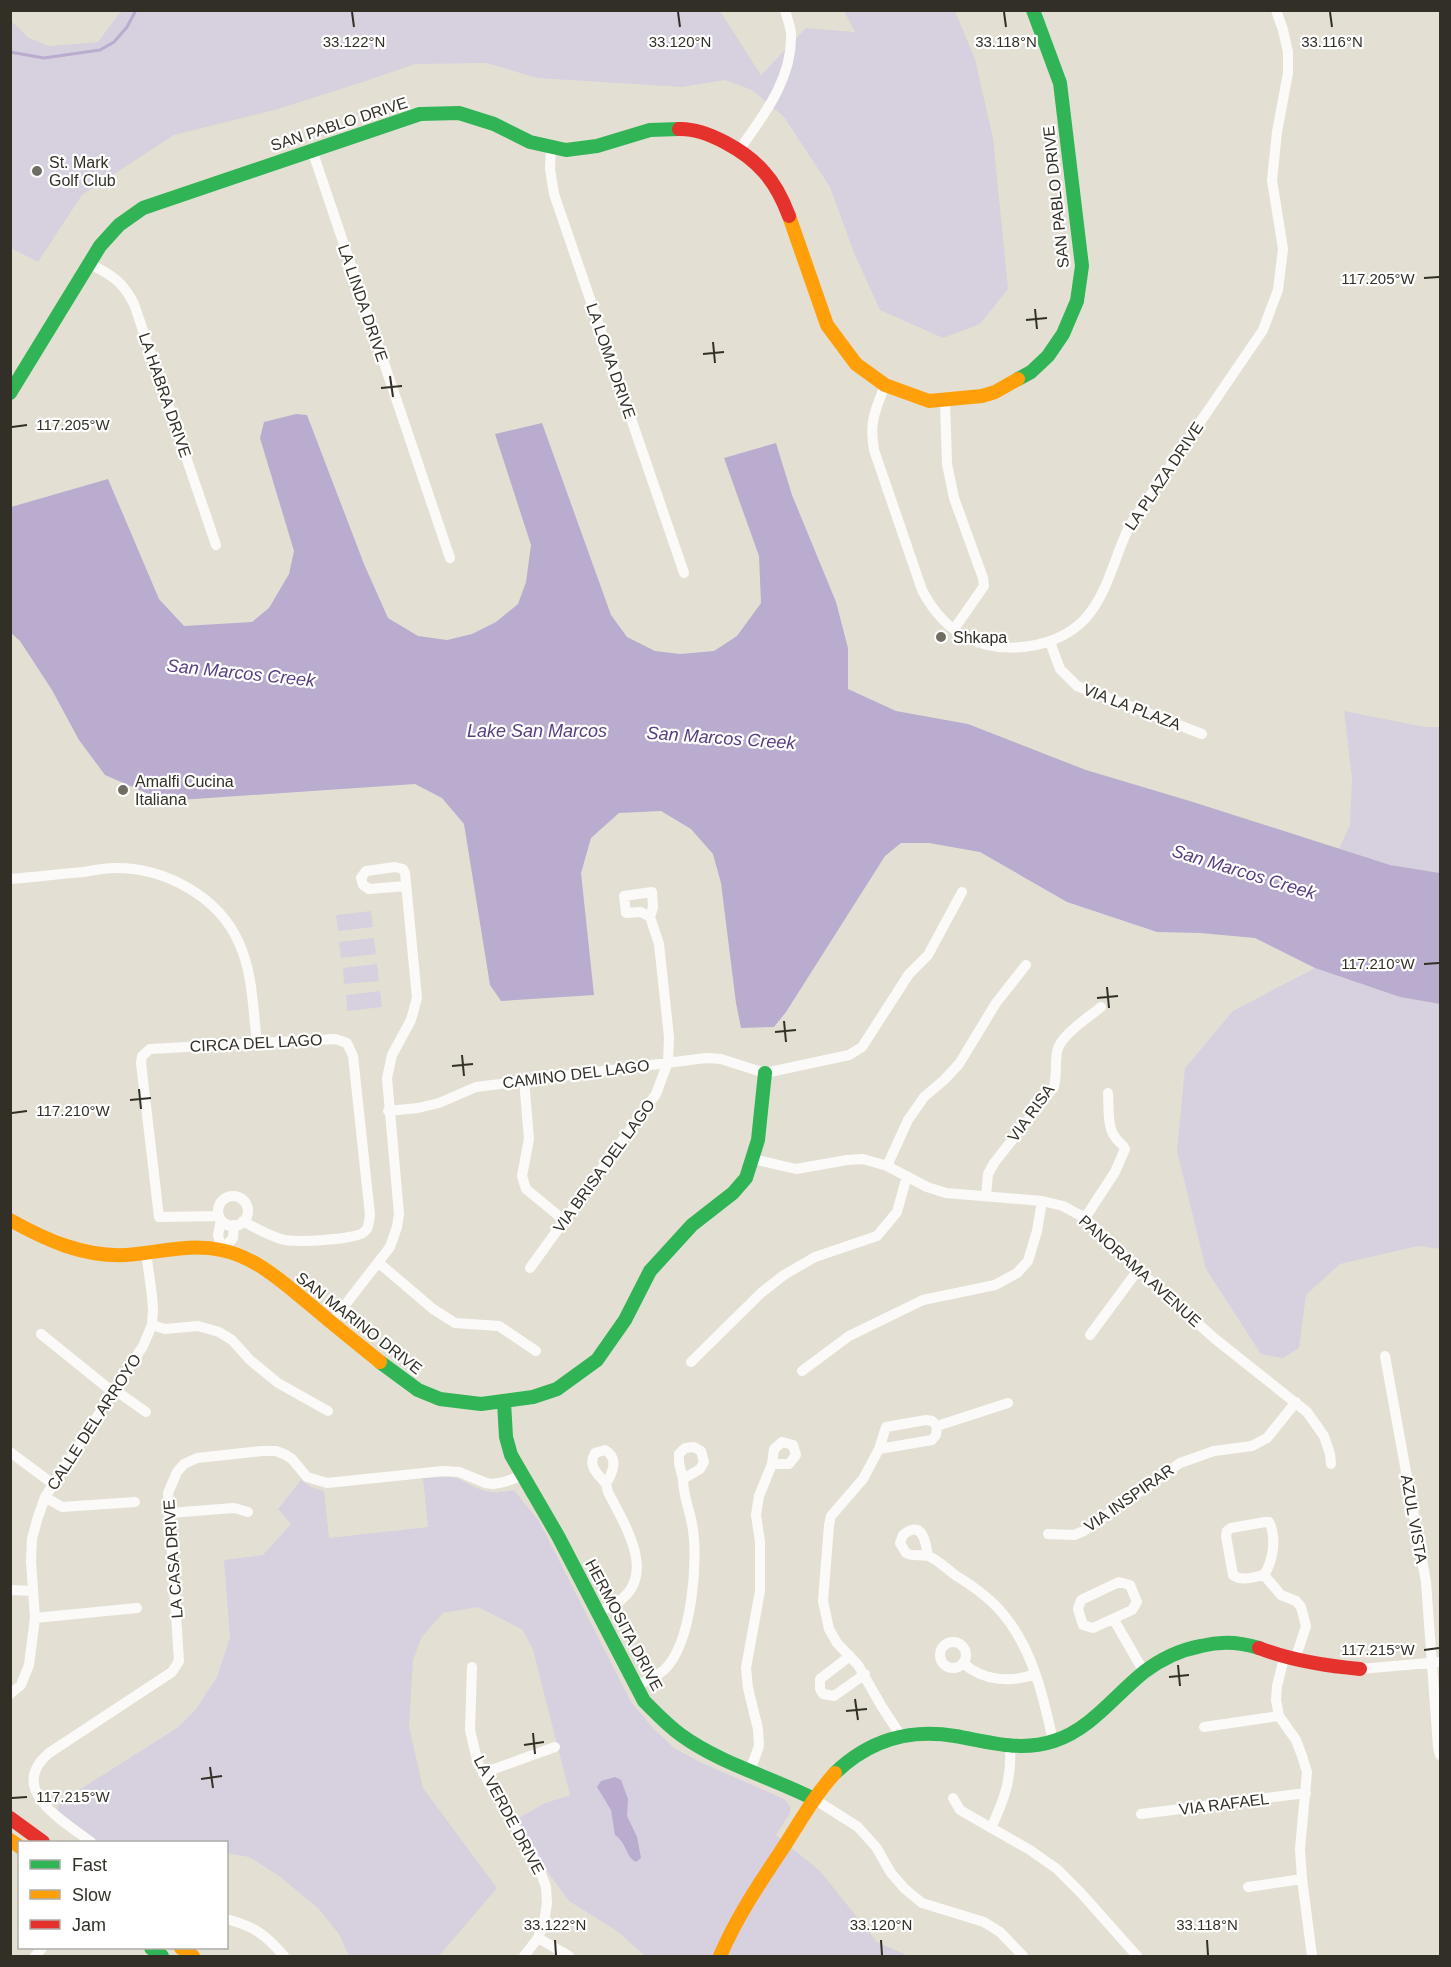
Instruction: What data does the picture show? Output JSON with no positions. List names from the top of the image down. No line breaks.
{"streets":{"street":["SAN PABLO DRIVE","LA LINDA DRIVE","LA LOMA DRIVE","LA HABRA DRIVE","LA PLAZA DRIVE","VIA LA PLAZA","CIRCA DEL LAGO","CAMINO DEL LAGO","VIA RISA","VIA BRISA DEL LAGO","PANORAMA AVENUE","SAN MARINO DRIVE","CALLE DEL ARROYO","VIA INSPIRAR","AZUL VISTA","LA CASA DRIVE","HERMOSITA DRIVE","VIA RAFAEL","LA VERDE DRIVE"]},"crossings":[["SAN PABLO DRIVE","LA LINDA DRIVE"],["SAN PABLO DRIVE","LA LOMA DRIVE"],["SAN PABLO DRIVE","LA HABRA DRIVE"],["SAN PABLO DRIVE","LA PLAZA DRIVE"],["LA PLAZA DRIVE","VIA LA PLAZA"],["CAMINO DEL LAGO","VIA BRISA DEL LAGO"],["CAMINO DEL LAGO","SAN MARINO DRIVE"],["VIA RISA","PANORAMA AVENUE"],["PANORAMA AVENUE","SAN MARINO DRIVE"],["PANORAMA AVENUE","VIA INSPIRAR"],["SAN MARINO DRIVE","CALLE DEL ARROYO"],["SAN MARINO DRIVE","HERMOSITA DRIVE"],["LA CASA DRIVE","HERMOSITA DRIVE"]],"water":["San Marcos Creek","Lake San Marcos"],"places":["St. Mark Golf Club","Shkapa","Amalfi Cucina Italiana"],"legend":["Fast","Slow","Jam"],"coordinates":["33.122°N","33.120°N","33.118°N","33.116°N","117.205°W","117.210°W","117.215°W"]}
